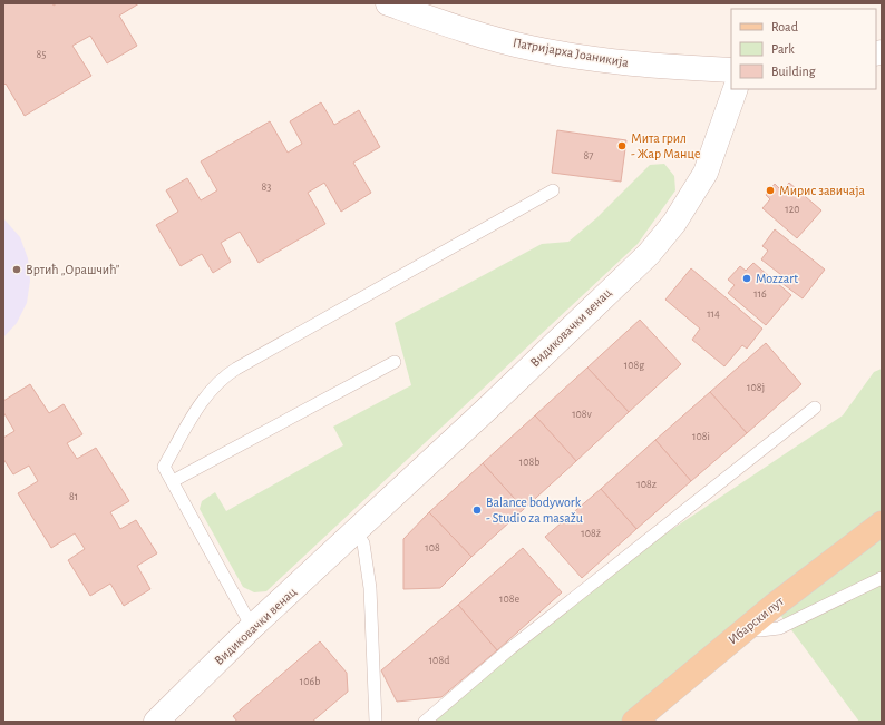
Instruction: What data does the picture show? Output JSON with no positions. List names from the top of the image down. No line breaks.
{"streets":{"main road":["Ибарски пут"],"street":["Патријарха Јоаникија","Видиковачки венац"]},"places":["Мита грил - Жар Манце","Мирис завичаја","Вртић „Орашчић”","Mozzart","Balance bodywork - Studio za masažu"],"house_numbers":["85","87","83","120","116","114","108g","108j","108v","108i","108b","108z","81","108ž","108","108e","108d","106b"],"legend":["Road","Park","Building"]}
